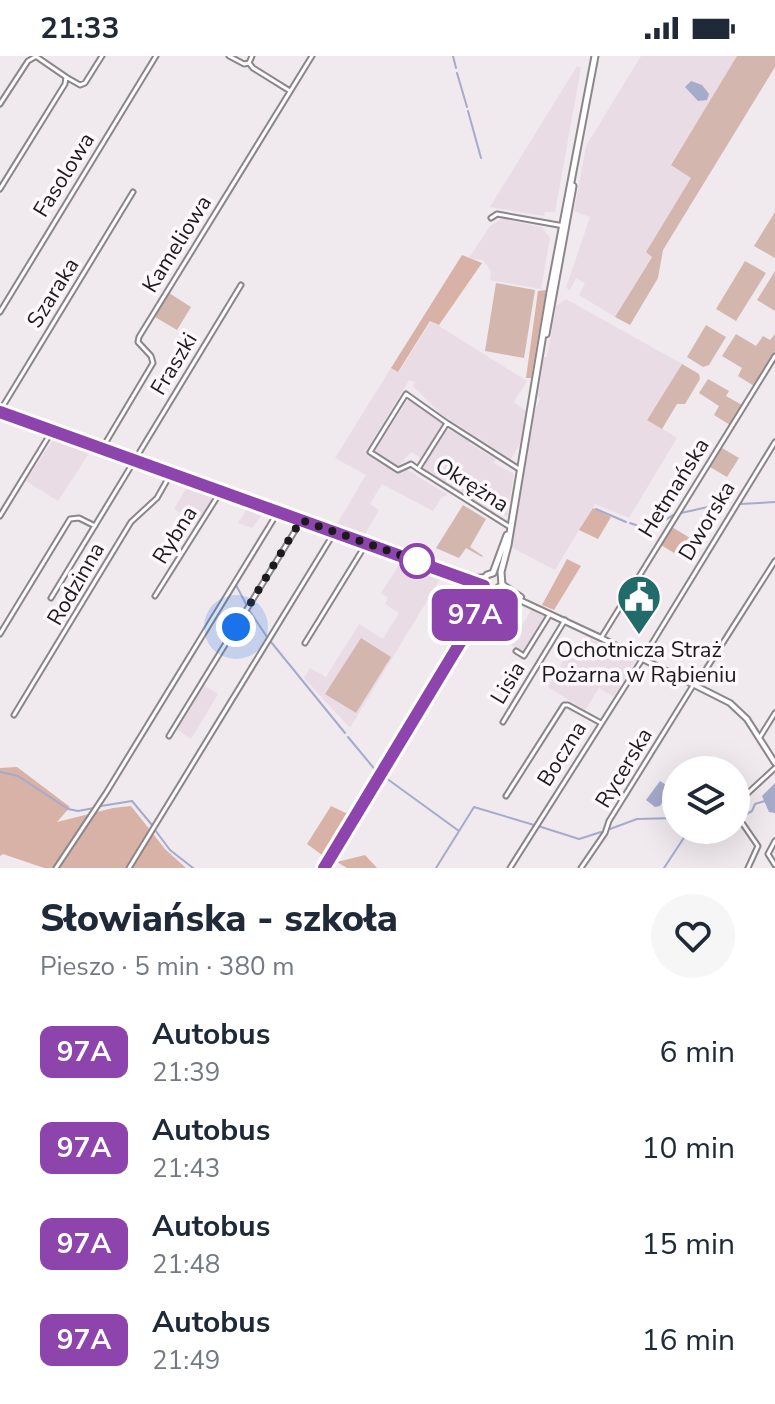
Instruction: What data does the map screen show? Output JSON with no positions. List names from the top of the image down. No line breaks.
{"streets":{"street":["Fasolowa","Kameliowa","Szaraka","Fraszki","Okrężna","Hetmańska","Dworska","Rybna","Rodzinna","Lisia","Boczna","Rycerska"]},"crossings":[["Dworska","Boczna"]],"places":{"public building":["Ochotnicza Straż Pożarna w Rąbieniu"]},"lines":["bus line 97A"],"page":{"status":"21:33","on_map":"97A","heading":["Słowiańska - szkoła","Pieszo · 5 min · 380 m"],"list":[{"mark":"97A","name":"Autobus","note":"21:39","value":"6 min"},{"mark":"97A","name":"Autobus","note":"21:43","value":"10 min"},{"mark":"97A","name":"Autobus","note":"21:48","value":"15 min"},{"mark":"97A","name":"Autobus","note":"21:49","value":"16 min"}]}}
